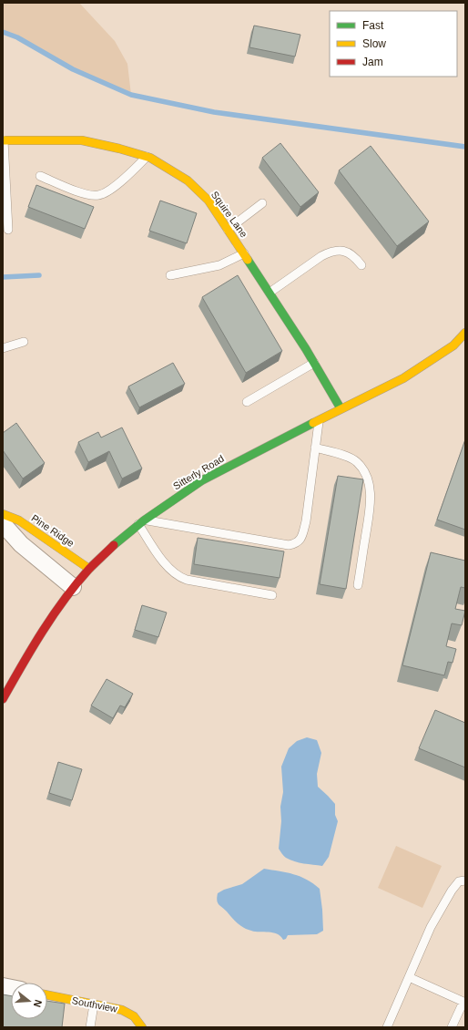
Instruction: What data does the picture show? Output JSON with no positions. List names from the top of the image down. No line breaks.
{"streets":{"street":["Squire Lane","Sitterly Road","Pine Ridge","Southview"]},"crossings":[["Squire Lane","Sitterly Road"],["Sitterly Road","Pine Ridge"]],"legend":["Fast","Slow","Jam"],"north":"right"}
